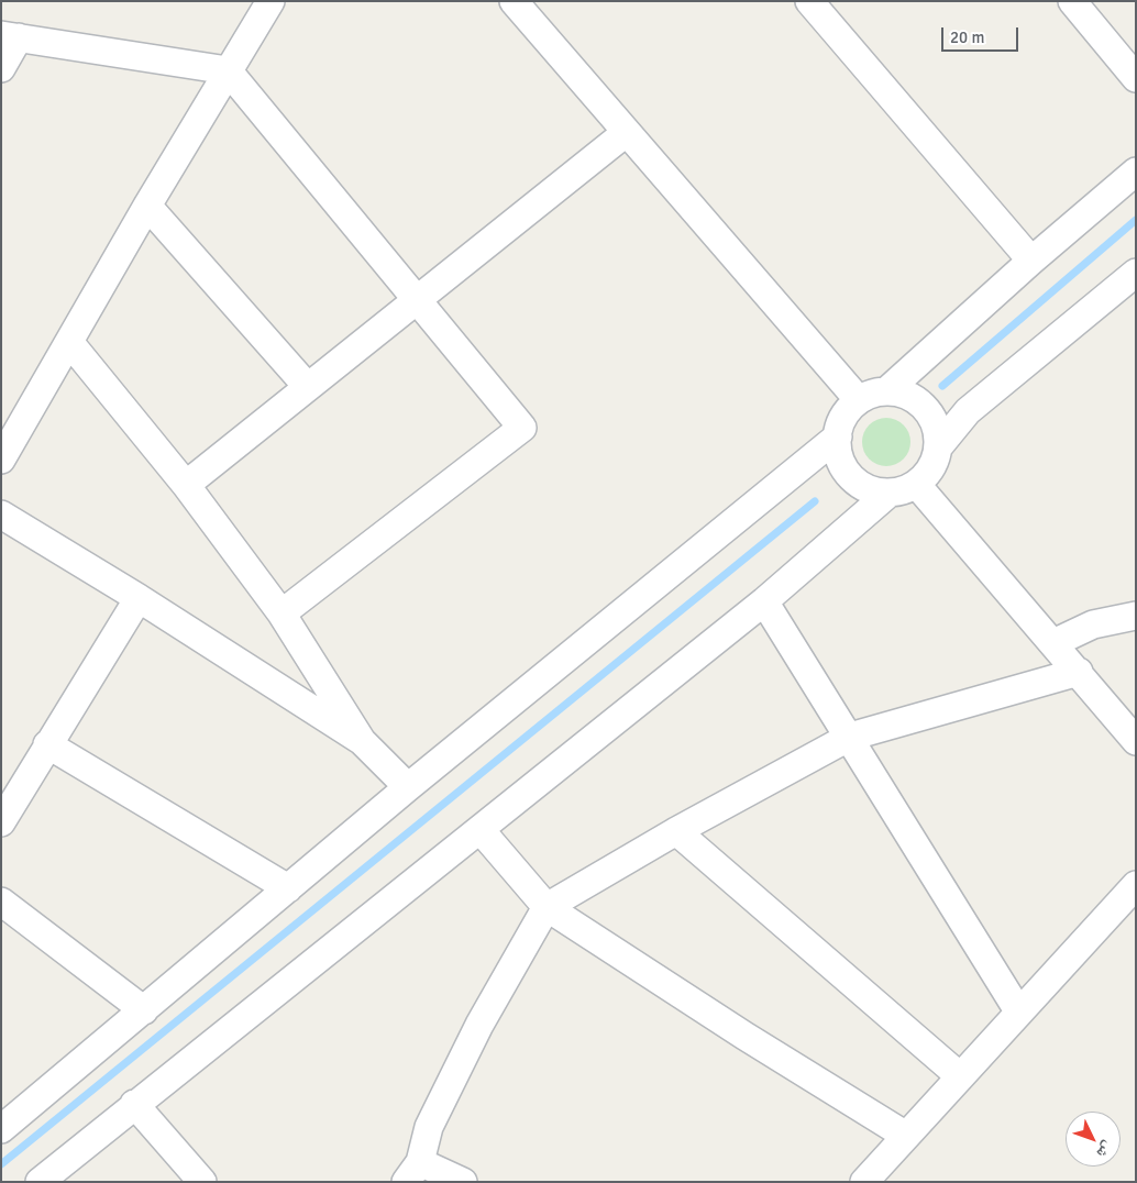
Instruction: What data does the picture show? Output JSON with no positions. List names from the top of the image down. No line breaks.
{"scale_bar":"20 m","north":"bottom right"}
